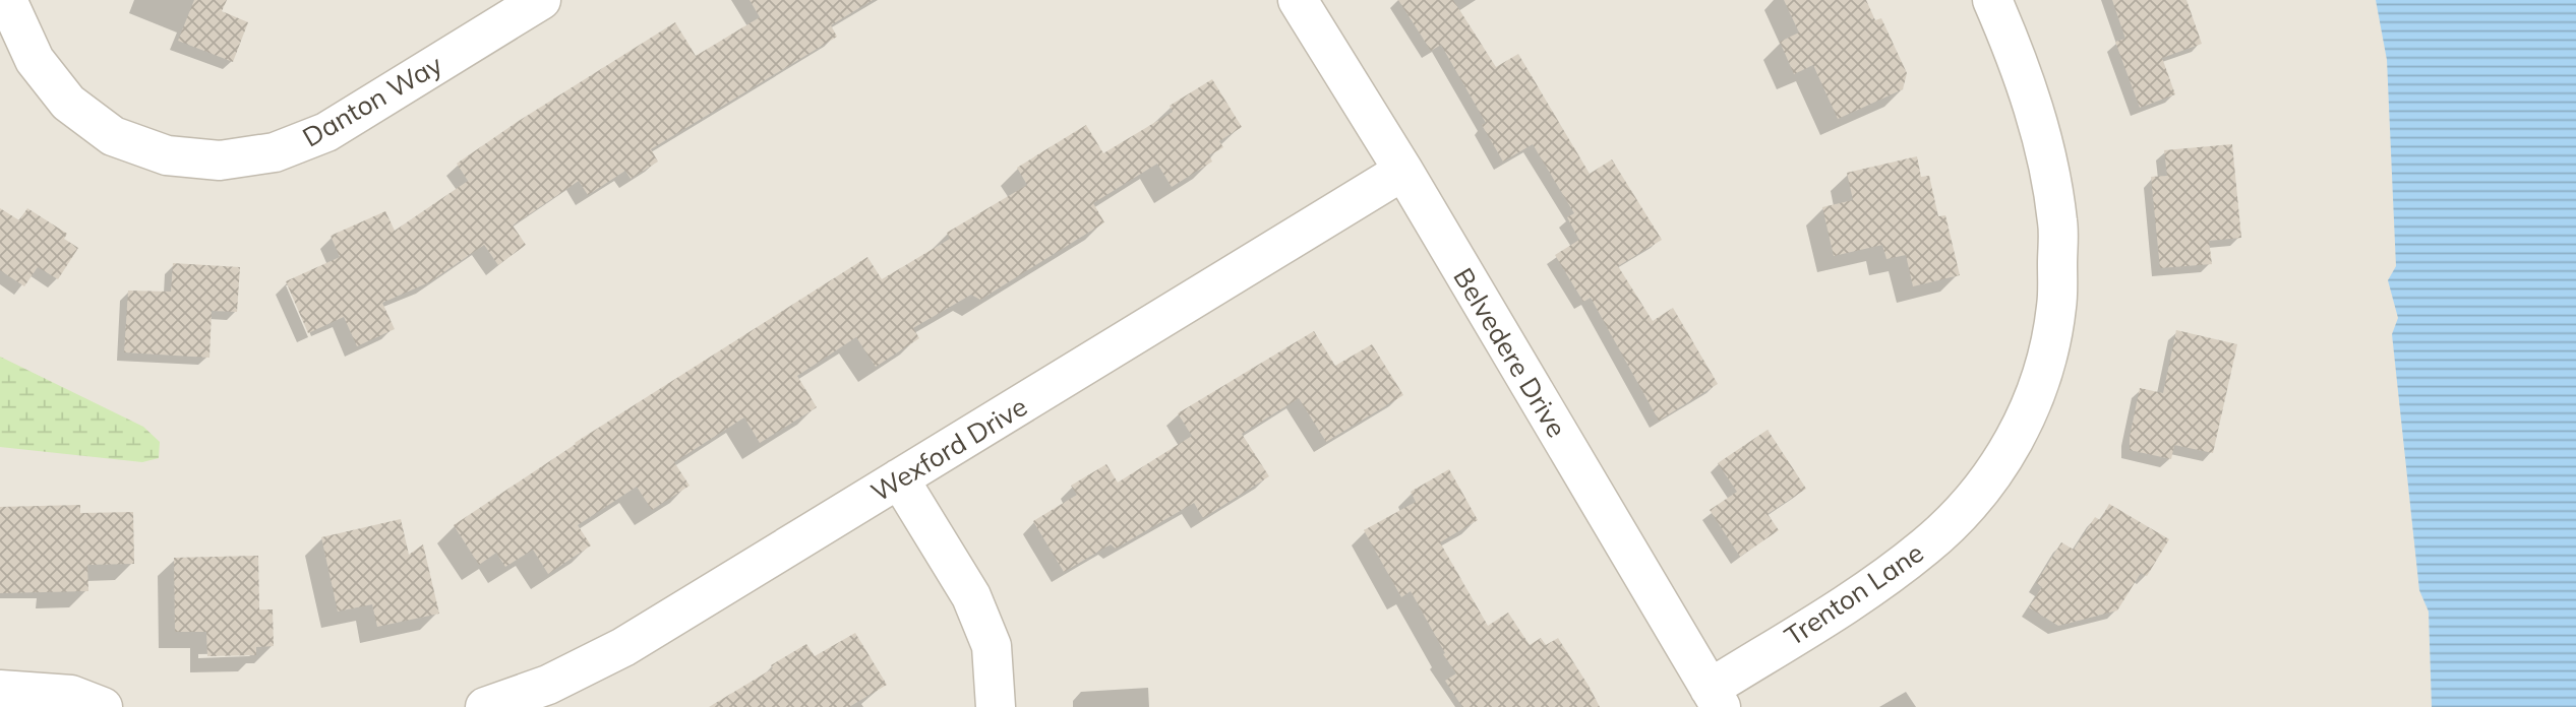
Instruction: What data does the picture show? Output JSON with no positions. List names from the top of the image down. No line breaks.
{"streets":{"street":["Danton Way","Belvedere Drive","Wexford Drive","Trenton Lane"]},"crossings":[["Belvedere Drive","Wexford Drive"],["Belvedere Drive","Trenton Lane"]]}
